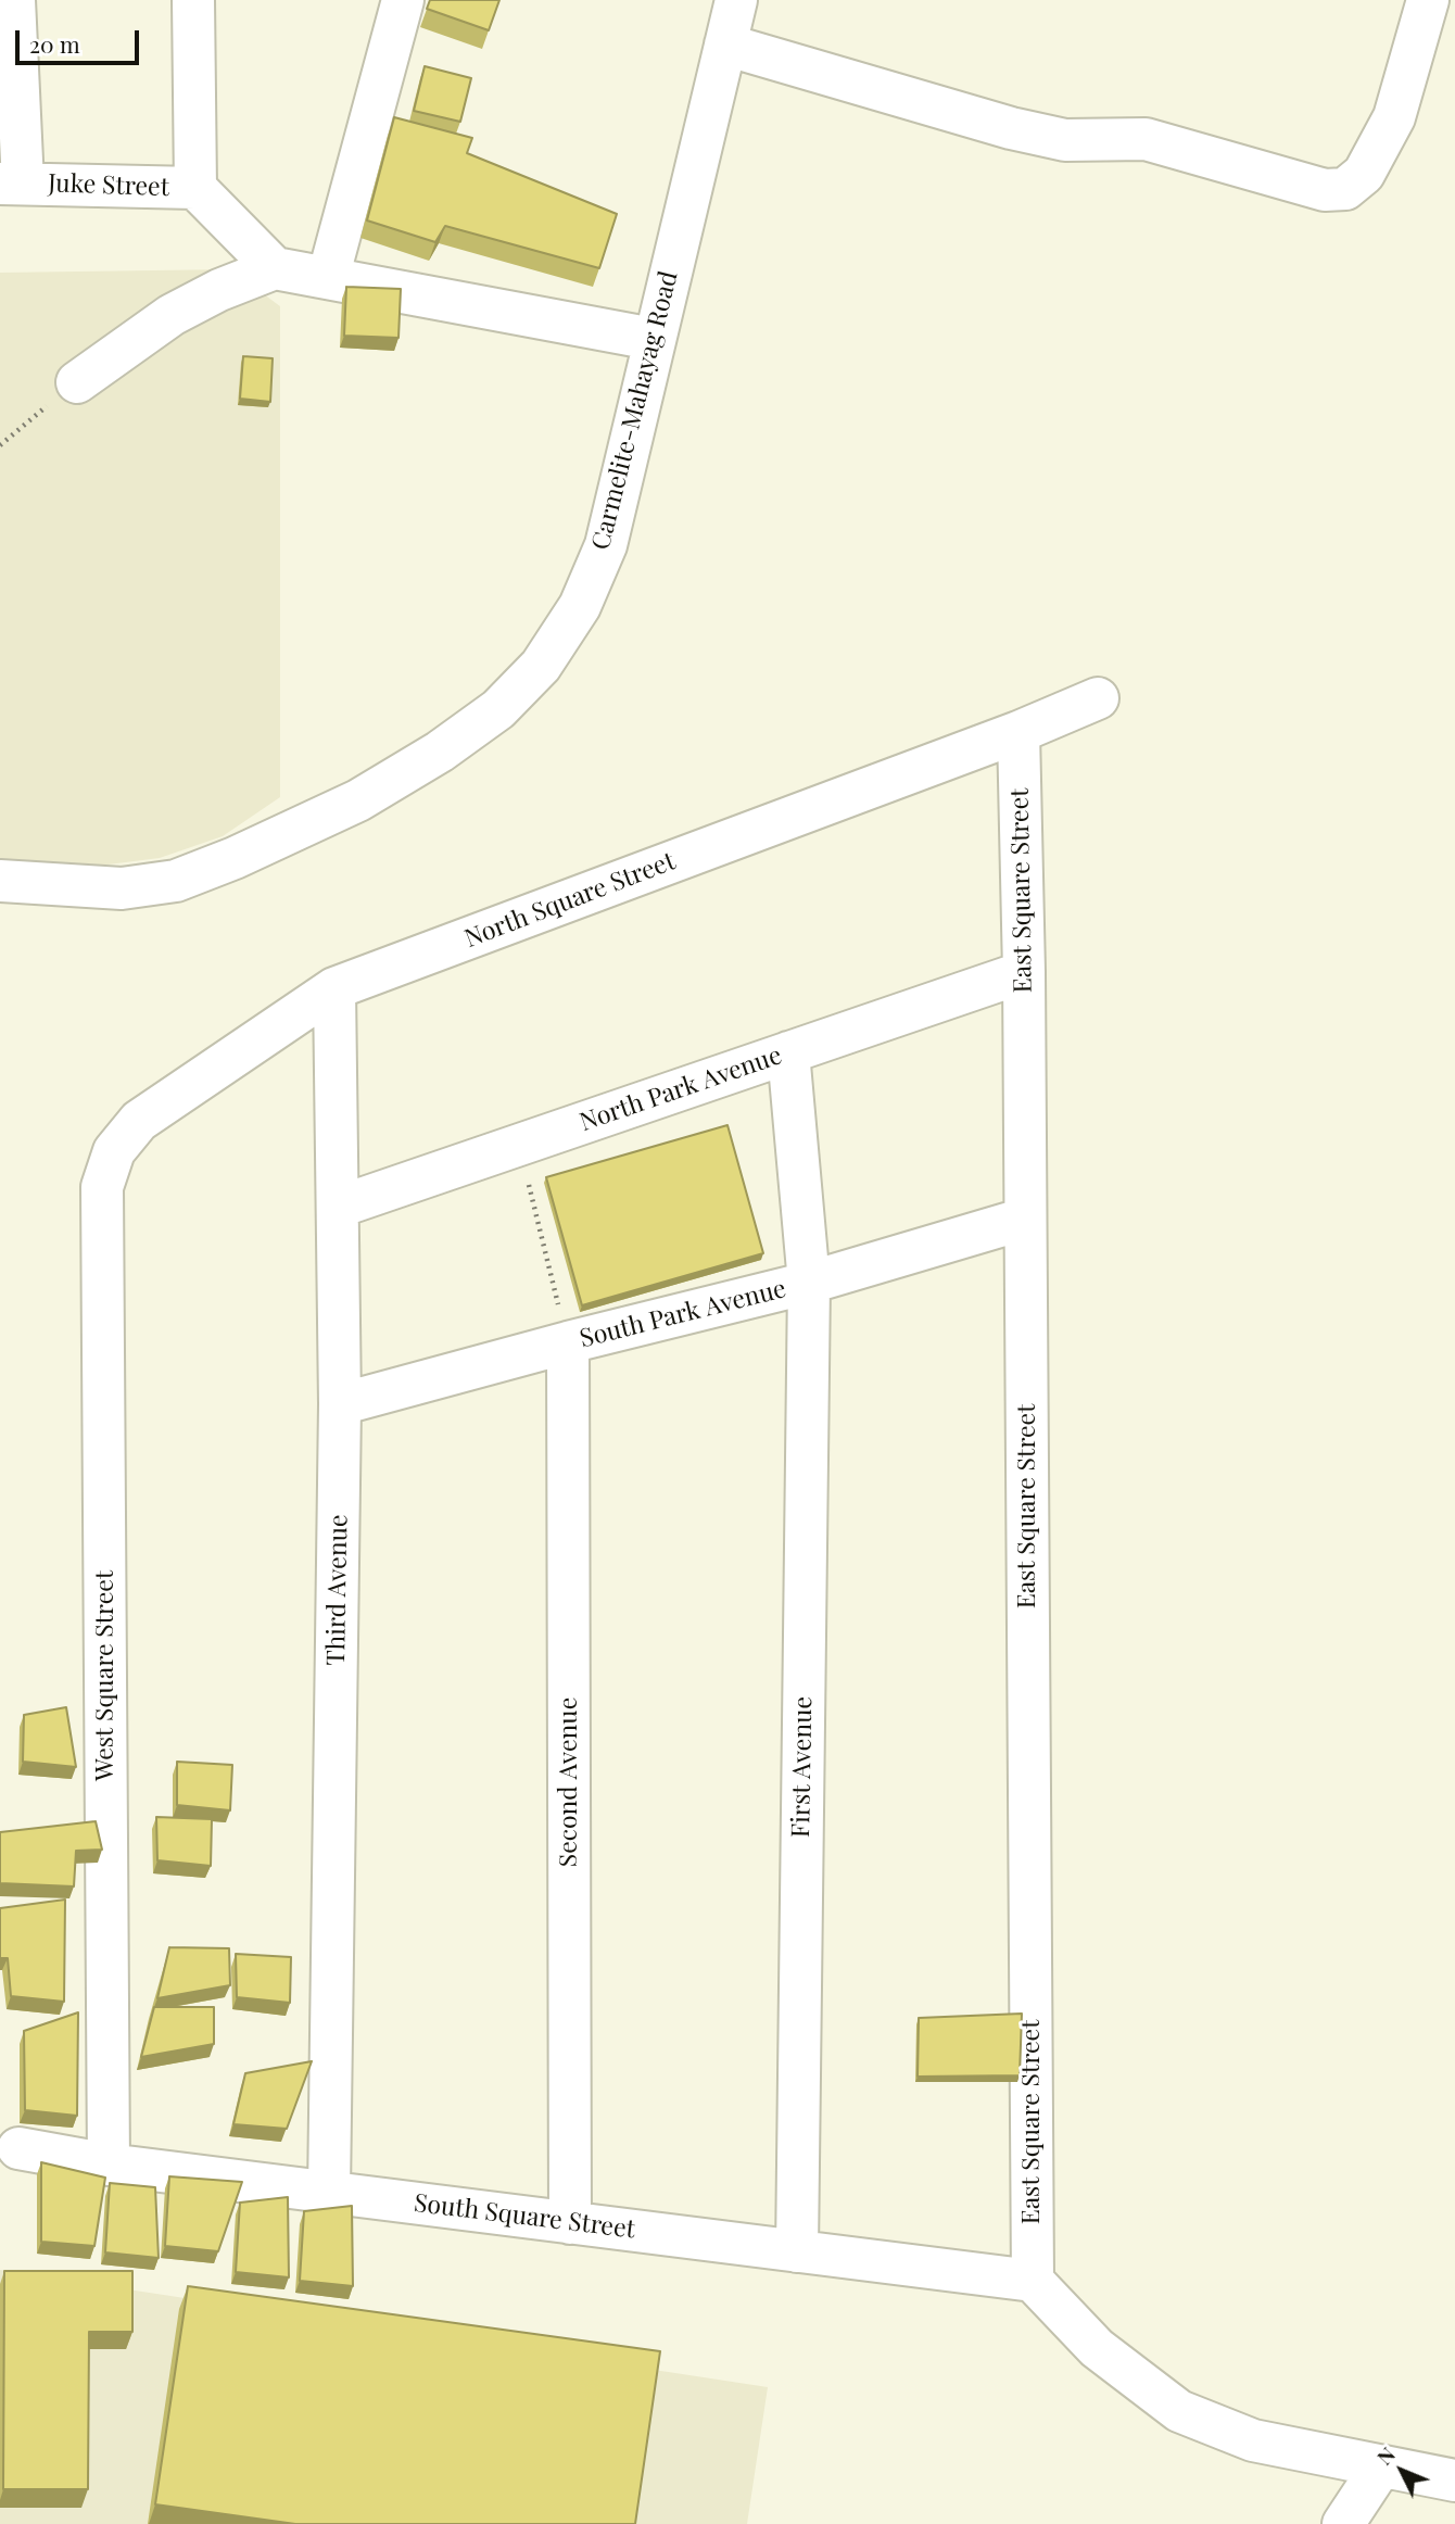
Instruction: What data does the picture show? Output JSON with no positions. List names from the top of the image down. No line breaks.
{"streets":{"street":["Juke Street","Carmelite-Mahayag Road","East Square Street","North Square Street","North Park Avenue","South Park Avenue","Third Avenue","West Square Street","First Avenue","Second Avenue","South Square Street"]},"crossings":[["East Square Street","North Square Street"],["East Square Street","North Park Avenue"],["East Square Street","South Park Avenue"],["East Square Street","South Square Street"],["North Square Street","Third Avenue"],["North Square Street","West Square Street"],["North Park Avenue","Third Avenue"],["North Park Avenue","First Avenue"],["South Park Avenue","Third Avenue"],["South Park Avenue","First Avenue"],["South Park Avenue","Second Avenue"],["Third Avenue","South Square Street"],["West Square Street","South Square Street"],["First Avenue","South Square Street"],["Second Avenue","South Square Street"]],"scale_bar":"20 m","north":"top left"}
